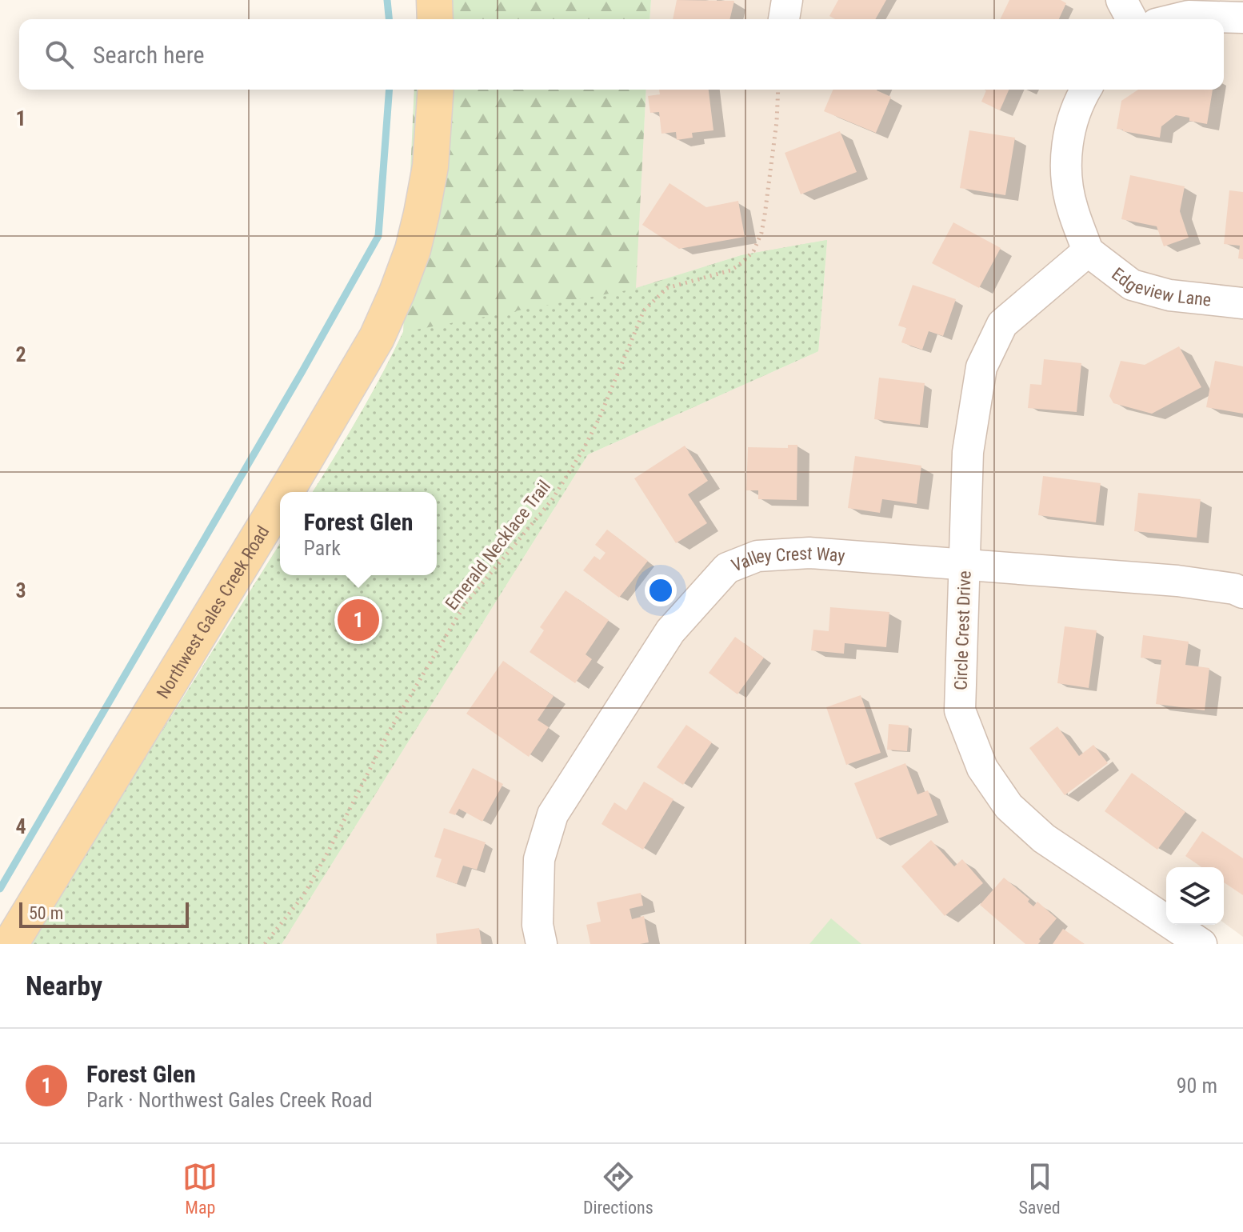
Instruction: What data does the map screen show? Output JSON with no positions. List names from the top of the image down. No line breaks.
{"streets":{"main road":["Northwest Gales Creek Road"],"street":["Edgeview Lane","Valley Crest Way","Circle Crest Drive"],"path":["Emerald Necklace Trail"]},"crossings":[["Edgeview Lane","Circle Crest Drive"],["Valley Crest Way","Circle Crest Drive"]],"scale_bar":"50 m","page":{"search":"Search here","popup":["Forest Glen","Park"],"pins":"1","scale":"50 m","heading":"Nearby","list":[{"mark":"1","name":"Forest Glen","note":"Park · Northwest Gales Creek Road","value":"90 m"}],"nav":["Map","Directions","Saved"]},"grid":{"rows":["1","2","3","4"]}}
